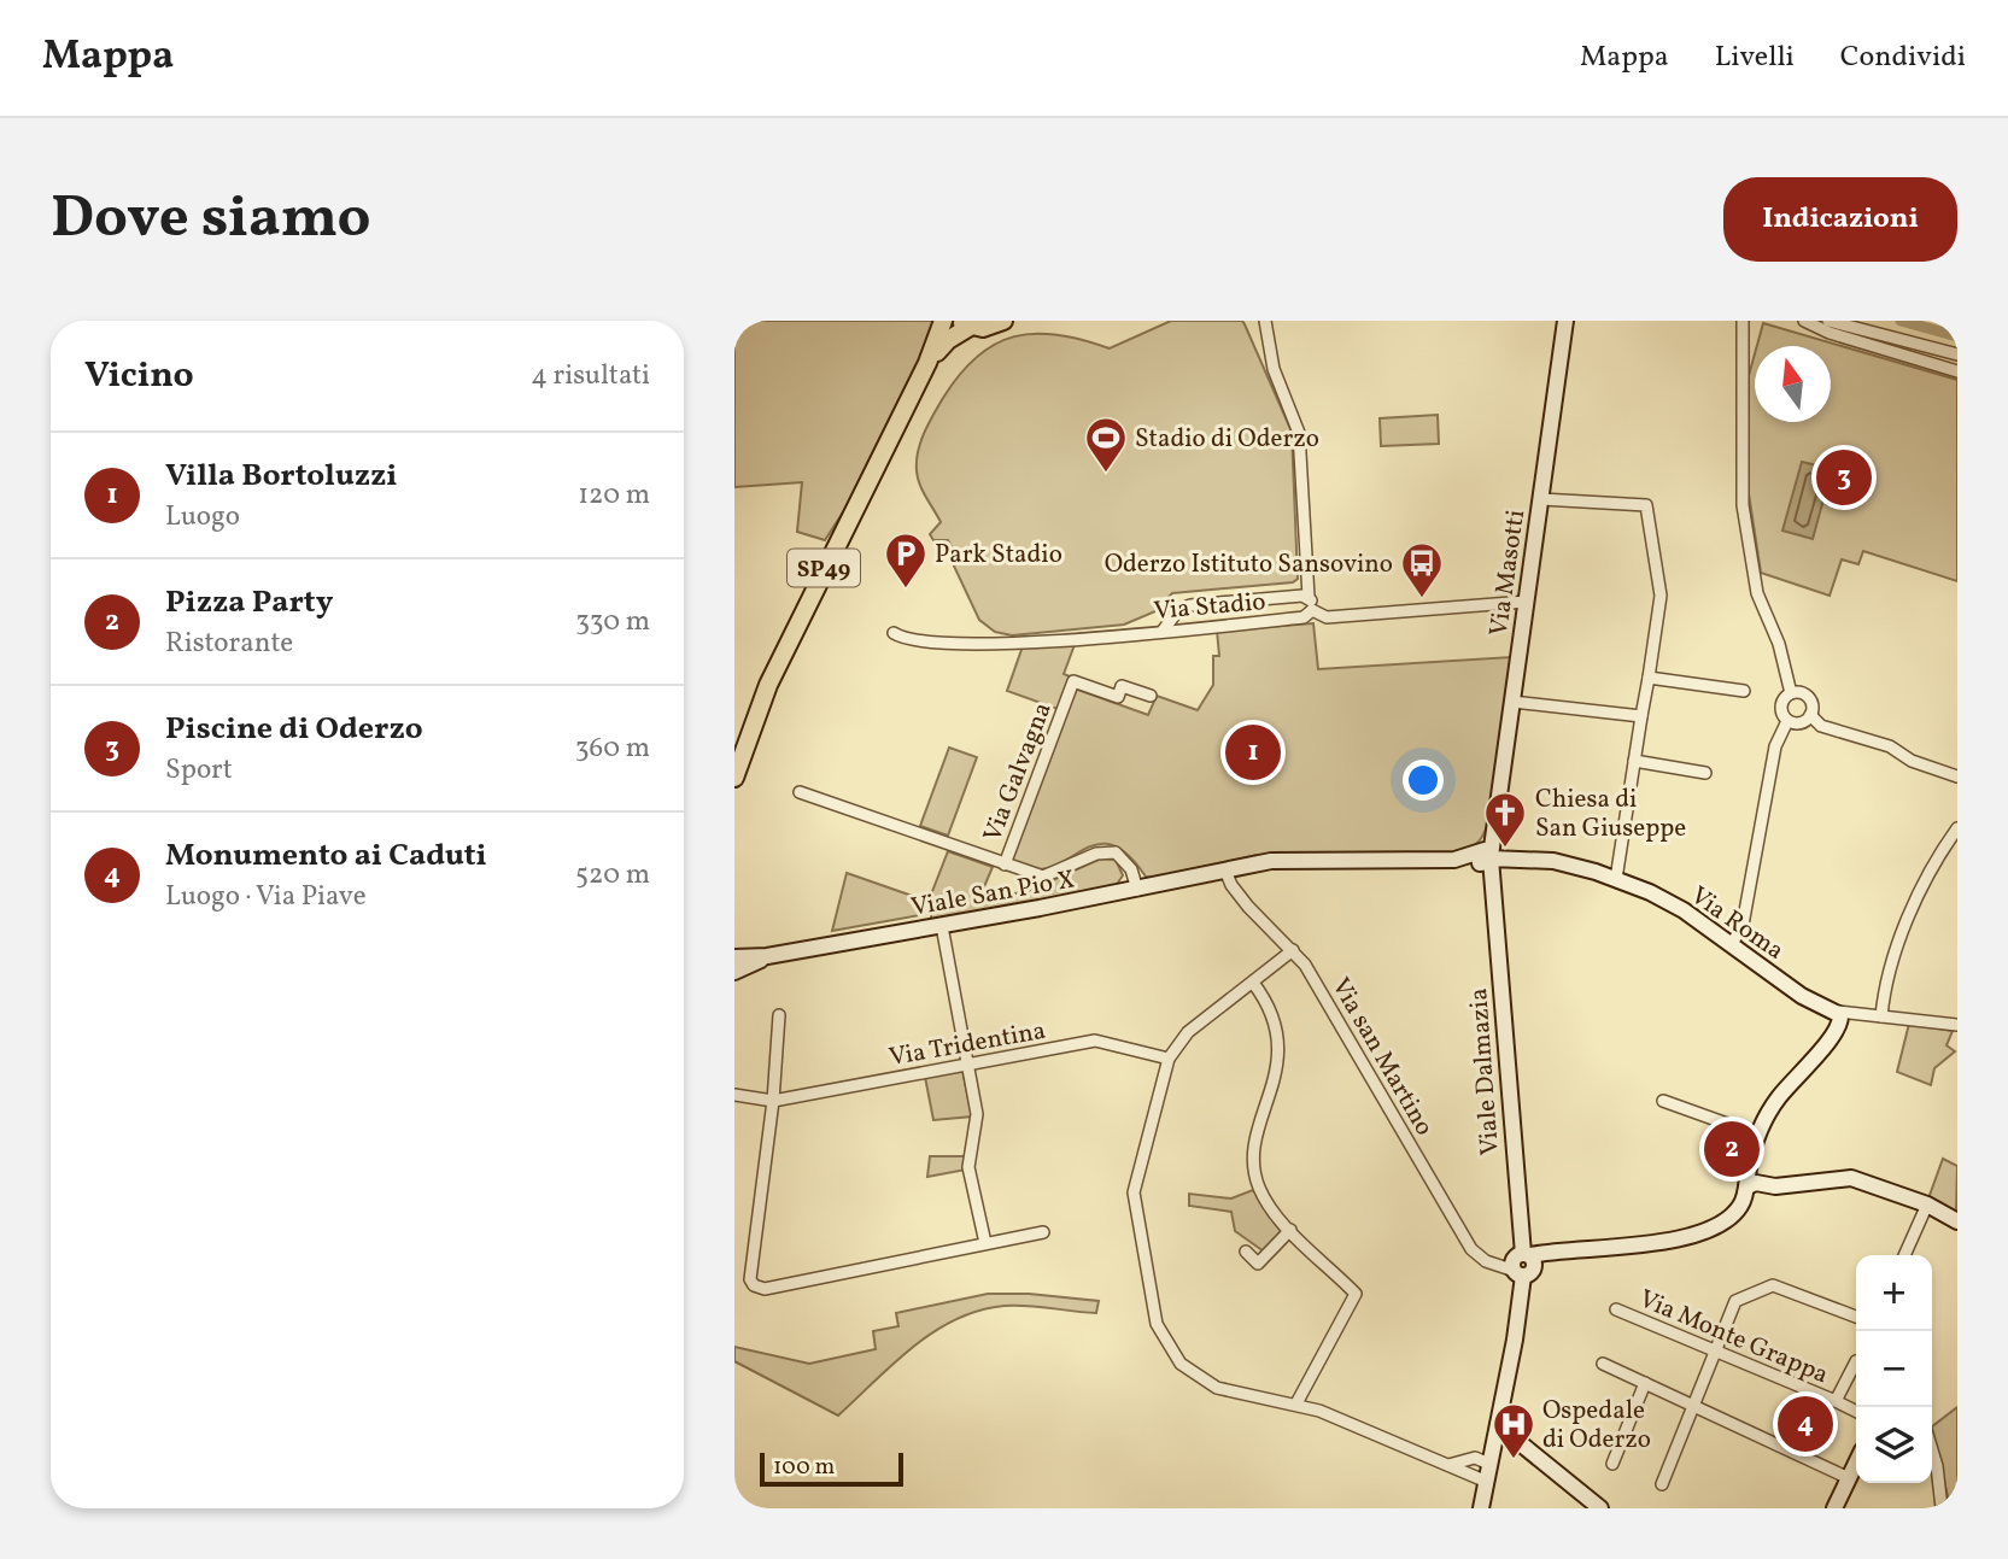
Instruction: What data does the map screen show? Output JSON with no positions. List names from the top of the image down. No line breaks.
{"streets":{"main road":["SP49"],"street":["Via Masotti","Via Stadio","Via Galvagna","Viale San Pio X","Via Roma","Via Tridentina","Via san Martino","Viale Dalmazia","Via Monte Grappa"]},"crossings":[["Via Masotti","Via Stadio"],["Via Masotti","Via Roma"],["Via Masotti","Viale Dalmazia"],["Viale San Pio X","Via Roma"],["Viale San Pio X","Via san Martino"],["Via Roma","Via san Martino"],["Via Roma","Viale Dalmazia"],["Via san Martino","Viale Dalmazia"]],"places":{"sports":["Stadio di Oderzo"],"parking":["Park Stadio"],"bus stop":["Oderzo Istituto Sansovino"],"church":["Chiesa di San Giuseppe"],"hospital":["Ospedale di Oderzo"]},"scale_bar":"100 m","north":"top","page":{"header":"Mappa","nav":["Mappa","Livelli","Condividi"],"buttons":"Indicazioni","title":"Dove siamo","heading":["Vicino","4 risultati"],"list":[{"mark":"1","name":"Villa Bortoluzzi","note":"Luogo","value":"120 m"},{"mark":"2","name":"Pizza Party","note":"Ristorante","value":"330 m"},{"mark":"3","name":"Piscine di Oderzo","note":"Sport","value":"360 m"},{"mark":"4","name":"Monumento ai Caduti","note":"Luogo · Via Piave","value":"520 m"}],"pins":["3","1","2","4"],"map_buttons":["+","−"],"scale":"100 m"}}
